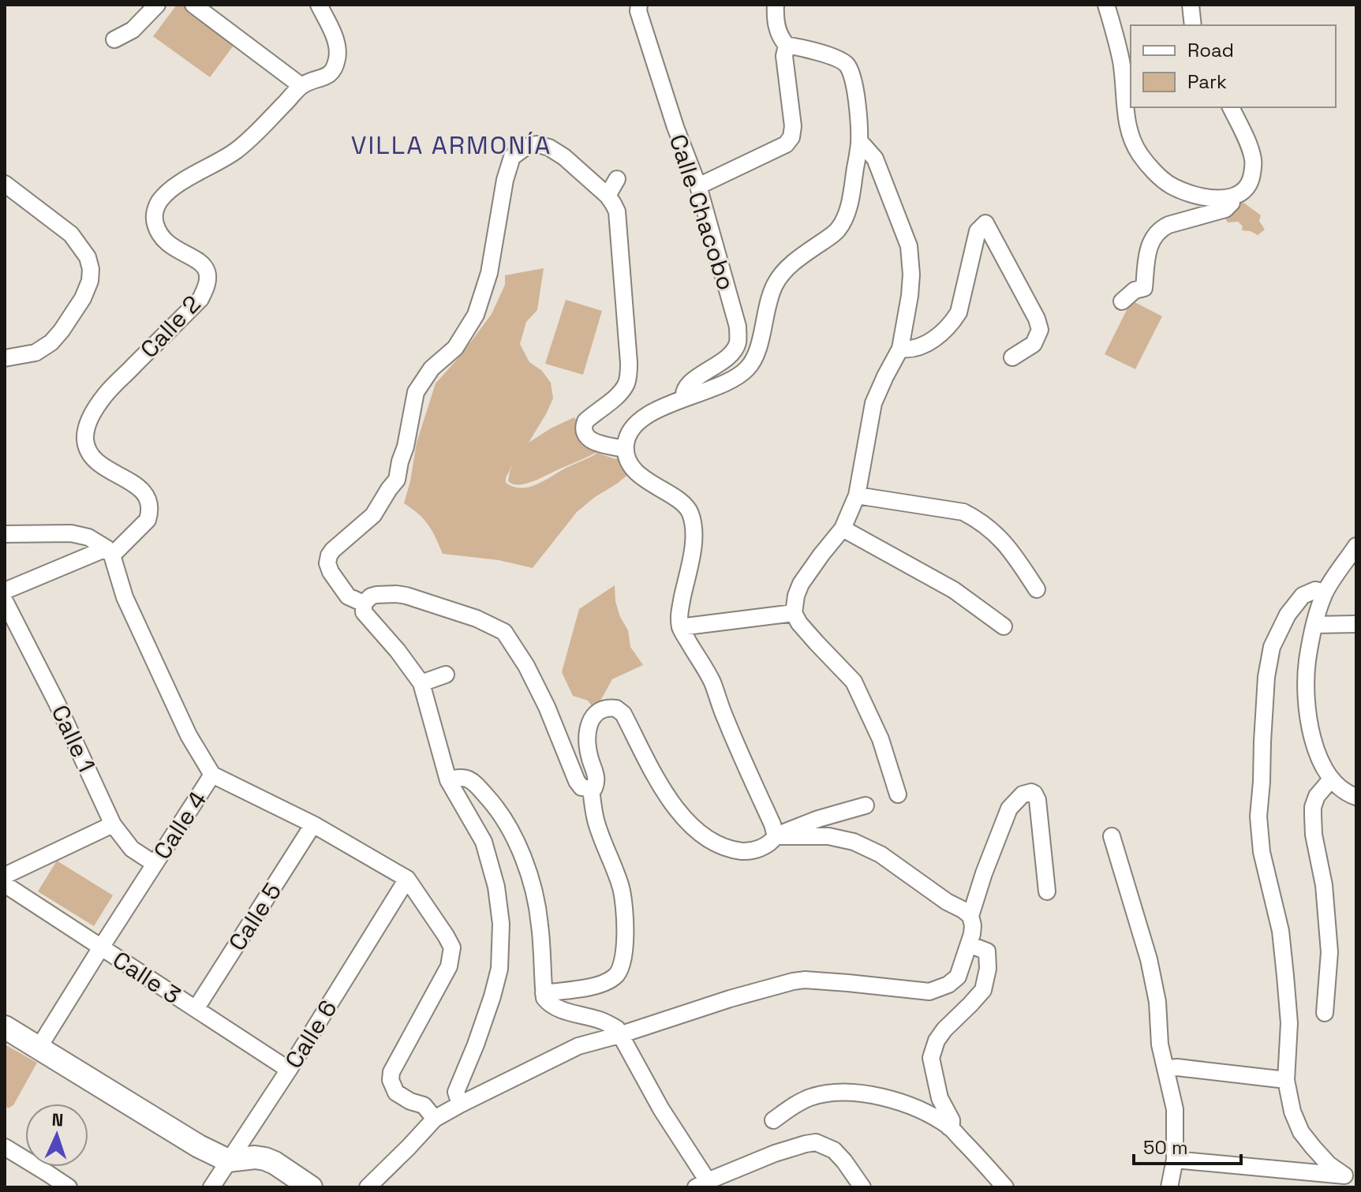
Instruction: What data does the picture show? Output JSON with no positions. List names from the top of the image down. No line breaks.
{"streets":{"street":["Calle Chacobo","Calle 2","Calle 1","Calle 4","Calle 5","Calle 3","Calle 6"]},"crossings":[["Calle 2","Calle 4"],["Calle 1","Calle 4"],["Calle 4","Calle 3"],["Calle 5","Calle 3"],["Calle 3","Calle 6"]],"districts":["VILLA ARMONÍA"],"legend":["Road","Park"],"scale_bar":"50 m","north":"top"}
